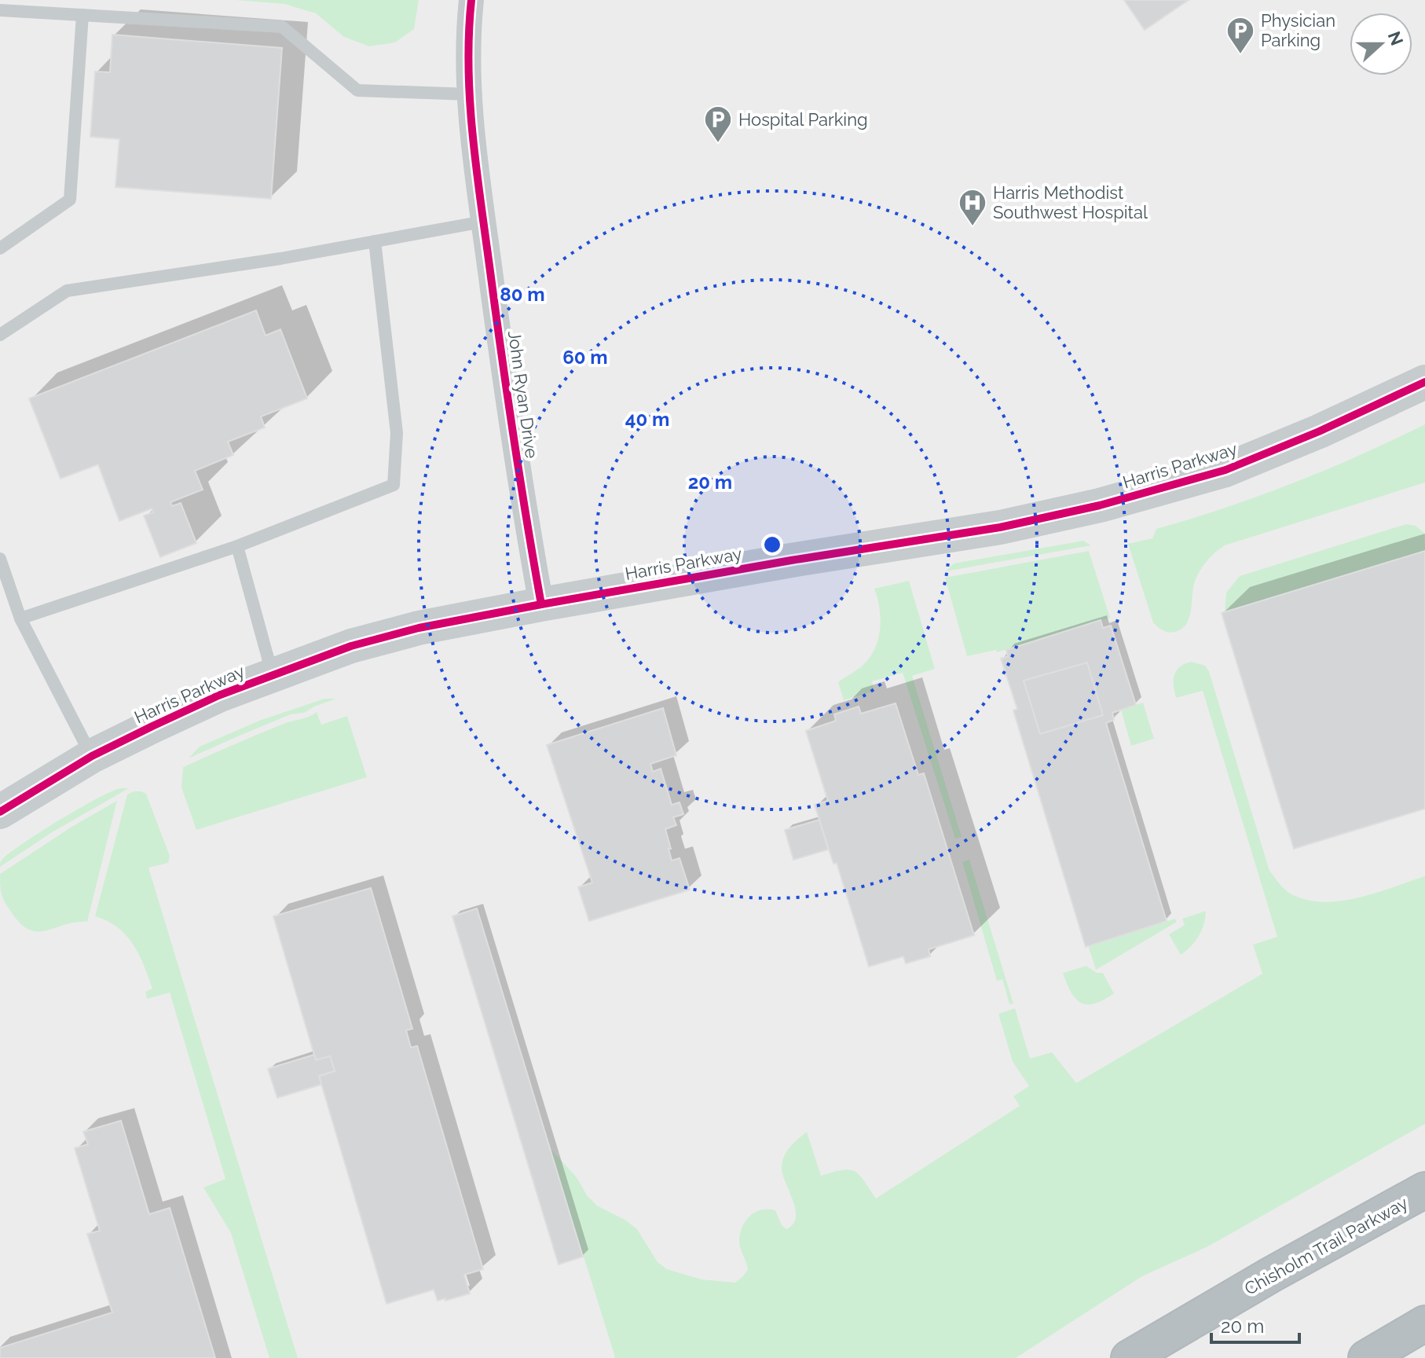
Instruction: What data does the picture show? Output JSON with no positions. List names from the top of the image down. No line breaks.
{"streets":{"highway":["Chisholm Trail Parkway"],"street":["John Ryan Drive","Harris Parkway"]},"crossings":[["John Ryan Drive","Harris Parkway"]],"places":{"parking":["Physician Parking","Hospital Parking"],"hospital":["Harris Methodist Southwest Hospital"]},"scale_bar":"20 m","north":"right","rings":["80 m","60 m","40 m","20 m"]}
